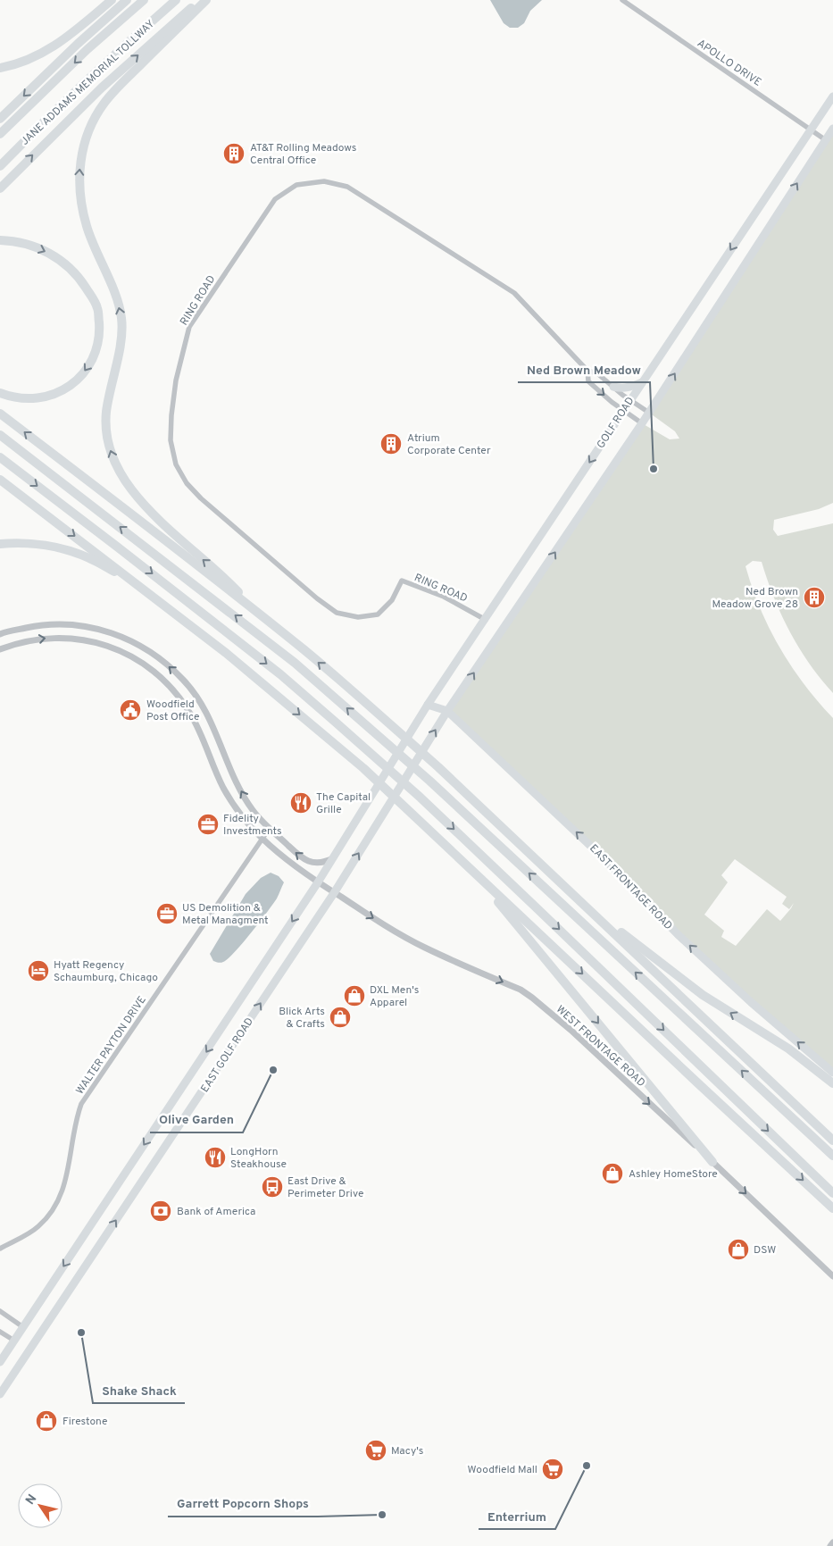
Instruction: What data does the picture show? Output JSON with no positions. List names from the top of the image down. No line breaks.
{"streets":{"highway":["JANE ADDAMS MEMORIAL TOLLWAY"],"main road":["GOLF ROAD","EAST FRONTAGE ROAD","EAST GOLF ROAD"],"street":["APOLLO DRIVE","RING ROAD","WALTER PAYTON DRIVE","WEST FRONTAGE ROAD"]},"crossings":[["APOLLO DRIVE","GOLF ROAD"],["RING ROAD","GOLF ROAD"],["GOLF ROAD","EAST FRONTAGE ROAD"],["GOLF ROAD","EAST GOLF ROAD"],["EAST FRONTAGE ROAD","EAST GOLF ROAD"],["WALTER PAYTON DRIVE","WEST FRONTAGE ROAD"],["WEST FRONTAGE ROAD","EAST GOLF ROAD"]],"one_way":["EAST FRONTAGE ROAD","WEST FRONTAGE ROAD"],"places":{"building":["AT&T Rolling Meadows Central Office","Atrium Corporate Center","Ned Brown Meadow Grove 28"],"other":["Ned Brown Meadow","Olive Garden","Shake Shack","Enterrium","Garrett Popcorn Shops"],"public building":["Woodfield Post Office"],"restaurant":["The Capital Grille","LongHorn Steakhouse"],"office":["Fidelity Investments","US Demolition & Metal Managment"],"hotel":["Hyatt Regency Schaumburg, Chicago"],"shop":["DXL Men's Apparel","Blick Arts & Crafts","Ashley HomeStore","DSW","Firestone"],"bus stop":["East Drive & Perimeter Drive"],"bank":["Bank of America"],"supermarket":["Macy's","Woodfield Mall"]},"north":"top left"}
